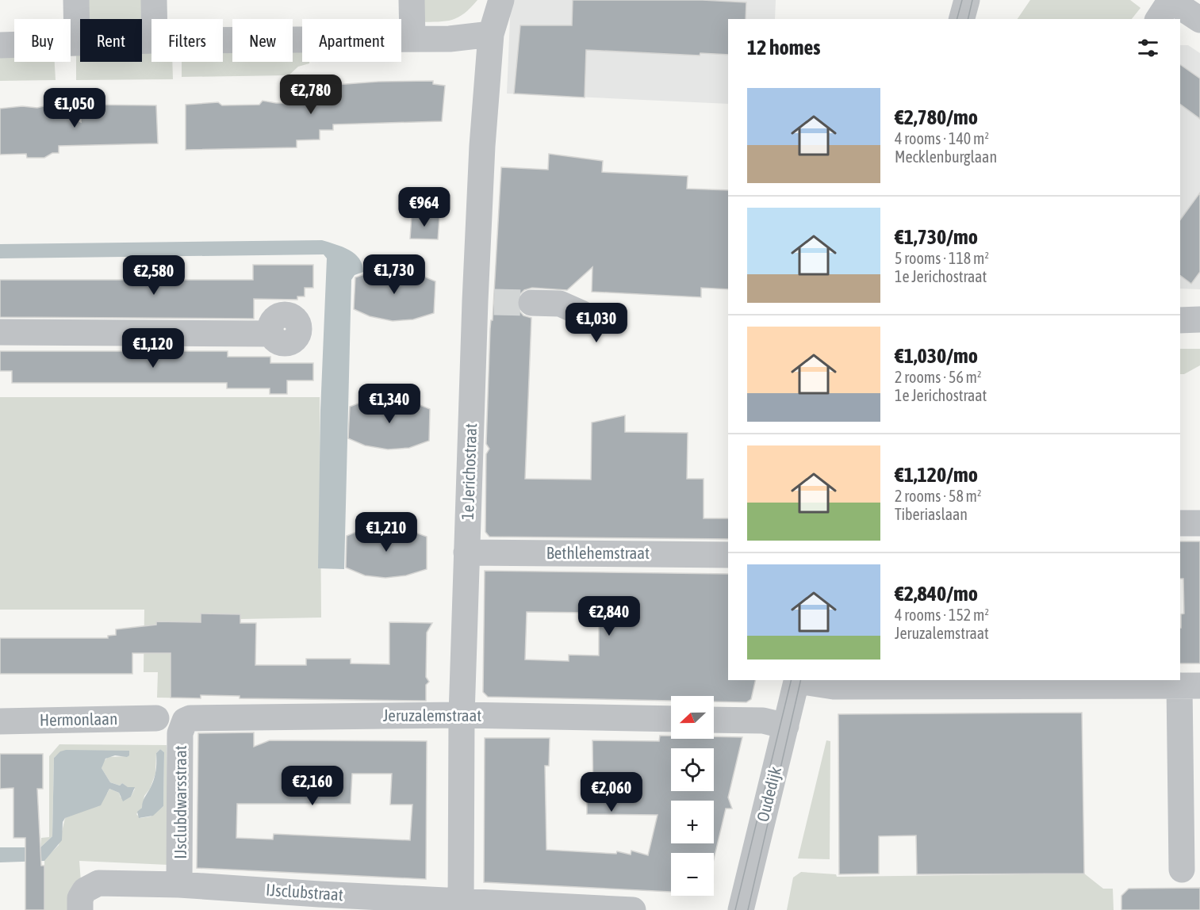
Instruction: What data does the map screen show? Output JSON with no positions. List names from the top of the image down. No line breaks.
{"streets":{"street":["1e Jerichostraat","Bethlehemstraat","Jeruzalemstraat","Hermonlaan","Oudedijk","IJsclubdwarsstraat","IJsclubstraat"]},"crossings":[["1e Jerichostraat","Bethlehemstraat"],["1e Jerichostraat","Jeruzalemstraat"],["1e Jerichostraat","IJsclubstraat"],["Jeruzalemstraat","IJsclubdwarsstraat"],["IJsclubdwarsstraat","IJsclubstraat"]],"north":"left","page":{"chip":["Buy","Rent","Filters","New","Apartment"],"heading":"12 homes","price":["€2,780","€1,050","€964","€1,730","€2,580","€1,030","€1,120","€1,340","€1,210","€2,840","€2,160","€2,060"],"list":[{"name":"€2,780/mo","note":"4 rooms · 140 m² · Mecklenburglaan"},{"name":"€1,730/mo","note":"5 rooms · 118 m² · 1e Jerichostraat"},{"name":"€1,030/mo","note":"2 rooms · 56 m² · 1e Jerichostraat"},{"name":"€1,120/mo","note":"2 rooms · 58 m² · Tiberiaslaan"},{"name":"€2,840/mo","note":"4 rooms · 152 m² · Jeruzalemstraat"}],"map_buttons":["+","−"]}}
